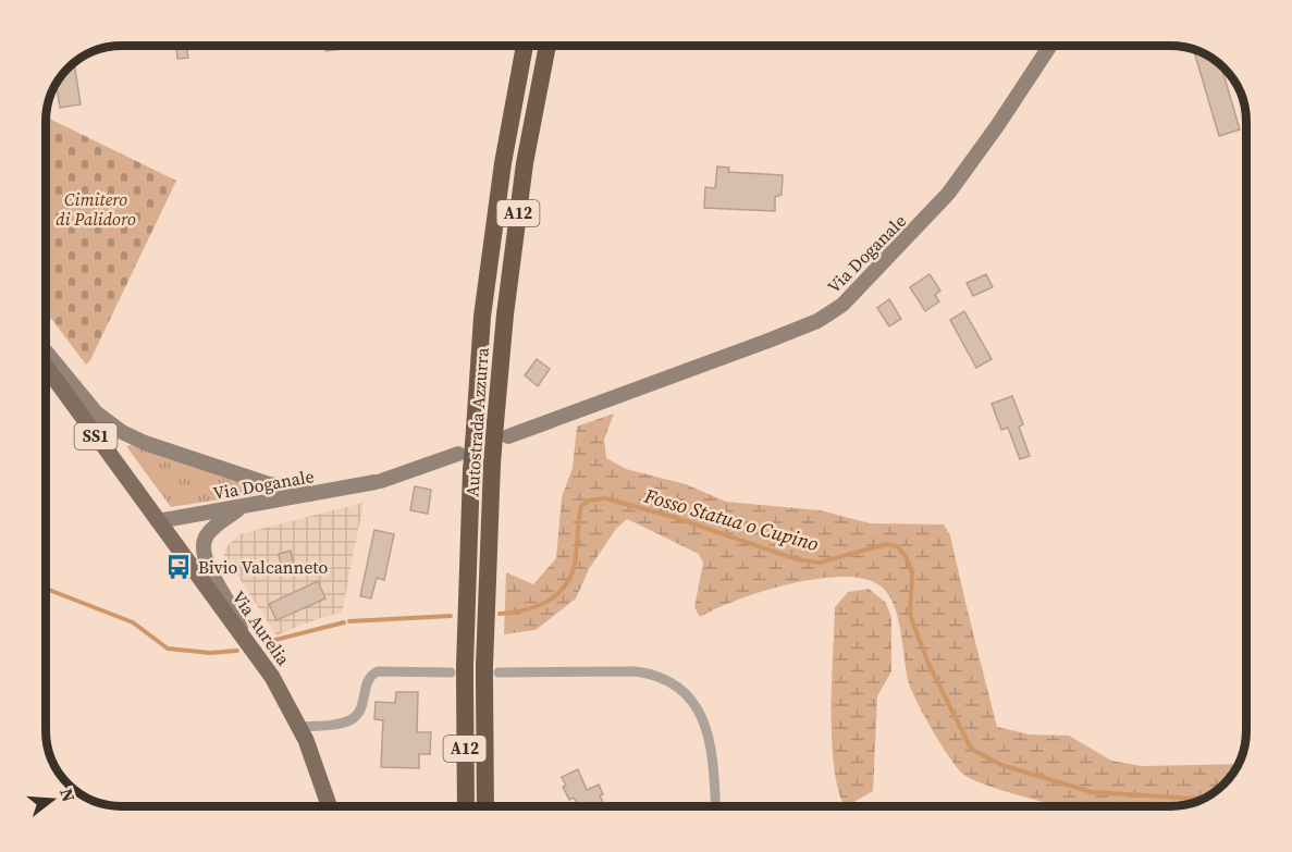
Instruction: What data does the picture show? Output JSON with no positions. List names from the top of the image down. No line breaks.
{"streets":{"highway":["A12","Autostrada Azzurra"],"main road":["Via Doganale","SS1","Via Aurelia"]},"crossings":[["Via Doganale","Via Aurelia"]],"water":["Fosso Statua o Cupino"],"parks":["Cimitero di Palidoro"],"places":{"bus stop":["Bivio Valcanneto"]},"north":"right"}
